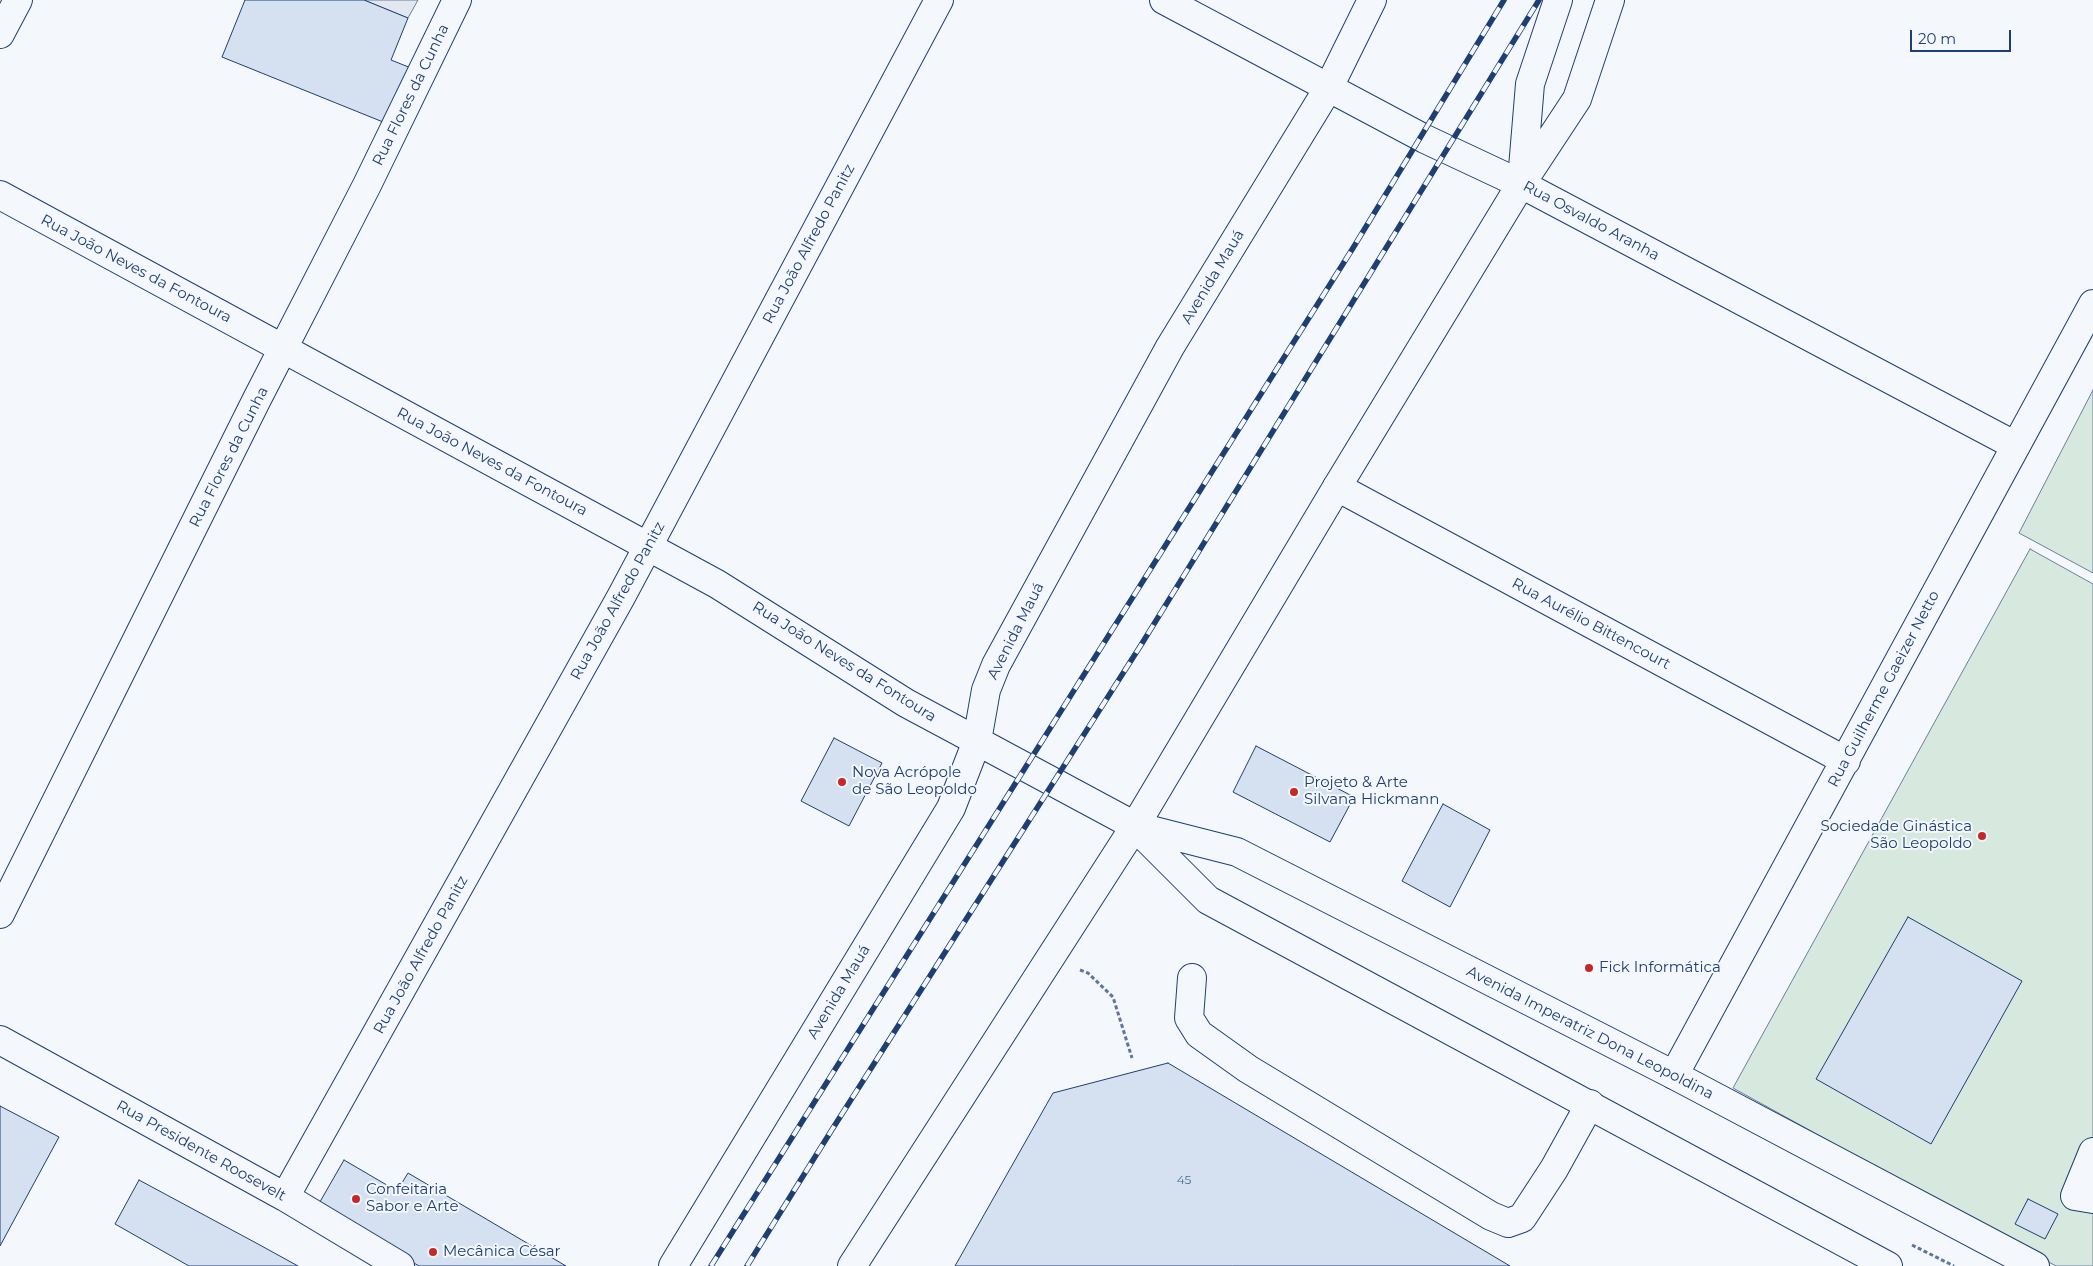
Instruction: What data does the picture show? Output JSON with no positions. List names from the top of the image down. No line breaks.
{"streets":{"street":["Rua Flores da Cunha","Rua Osvaldo Aranha","Rua João Alfredo Panitz","Rua João Neves da Fontoura","Avenida Mauá","Rua Aurélio Bittencourt","Rua Guilherme Gaeizer Netto","Avenida Imperatriz Dona Leopoldina","Rua Presidente Roosevelt"]},"crossings":[["Rua Flores da Cunha","Rua João Neves da Fontoura"],["Rua Osvaldo Aranha","Avenida Mauá"],["Rua Osvaldo Aranha","Rua Guilherme Gaeizer Netto"],["Rua João Alfredo Panitz","Rua João Neves da Fontoura"],["Rua João Alfredo Panitz","Rua Presidente Roosevelt"],["Rua João Neves da Fontoura","Avenida Mauá"],["Rua João Neves da Fontoura","Avenida Imperatriz Dona Leopoldina"],["Avenida Mauá","Avenida Imperatriz Dona Leopoldina"],["Rua Aurélio Bittencourt","Rua Guilherme Gaeizer Netto"],["Rua Guilherme Gaeizer Netto","Avenida Imperatriz Dona Leopoldina"]],"places":["Nova Acrópole de São Leopoldo","Projeto & Arte Silvana Hickmann","Sociedade Ginástica São Leopoldo","Fick Informática","Confeitaria Sabor e Arte","Mecânica César"],"house_numbers":["45"],"scale_bar":"20 m"}
